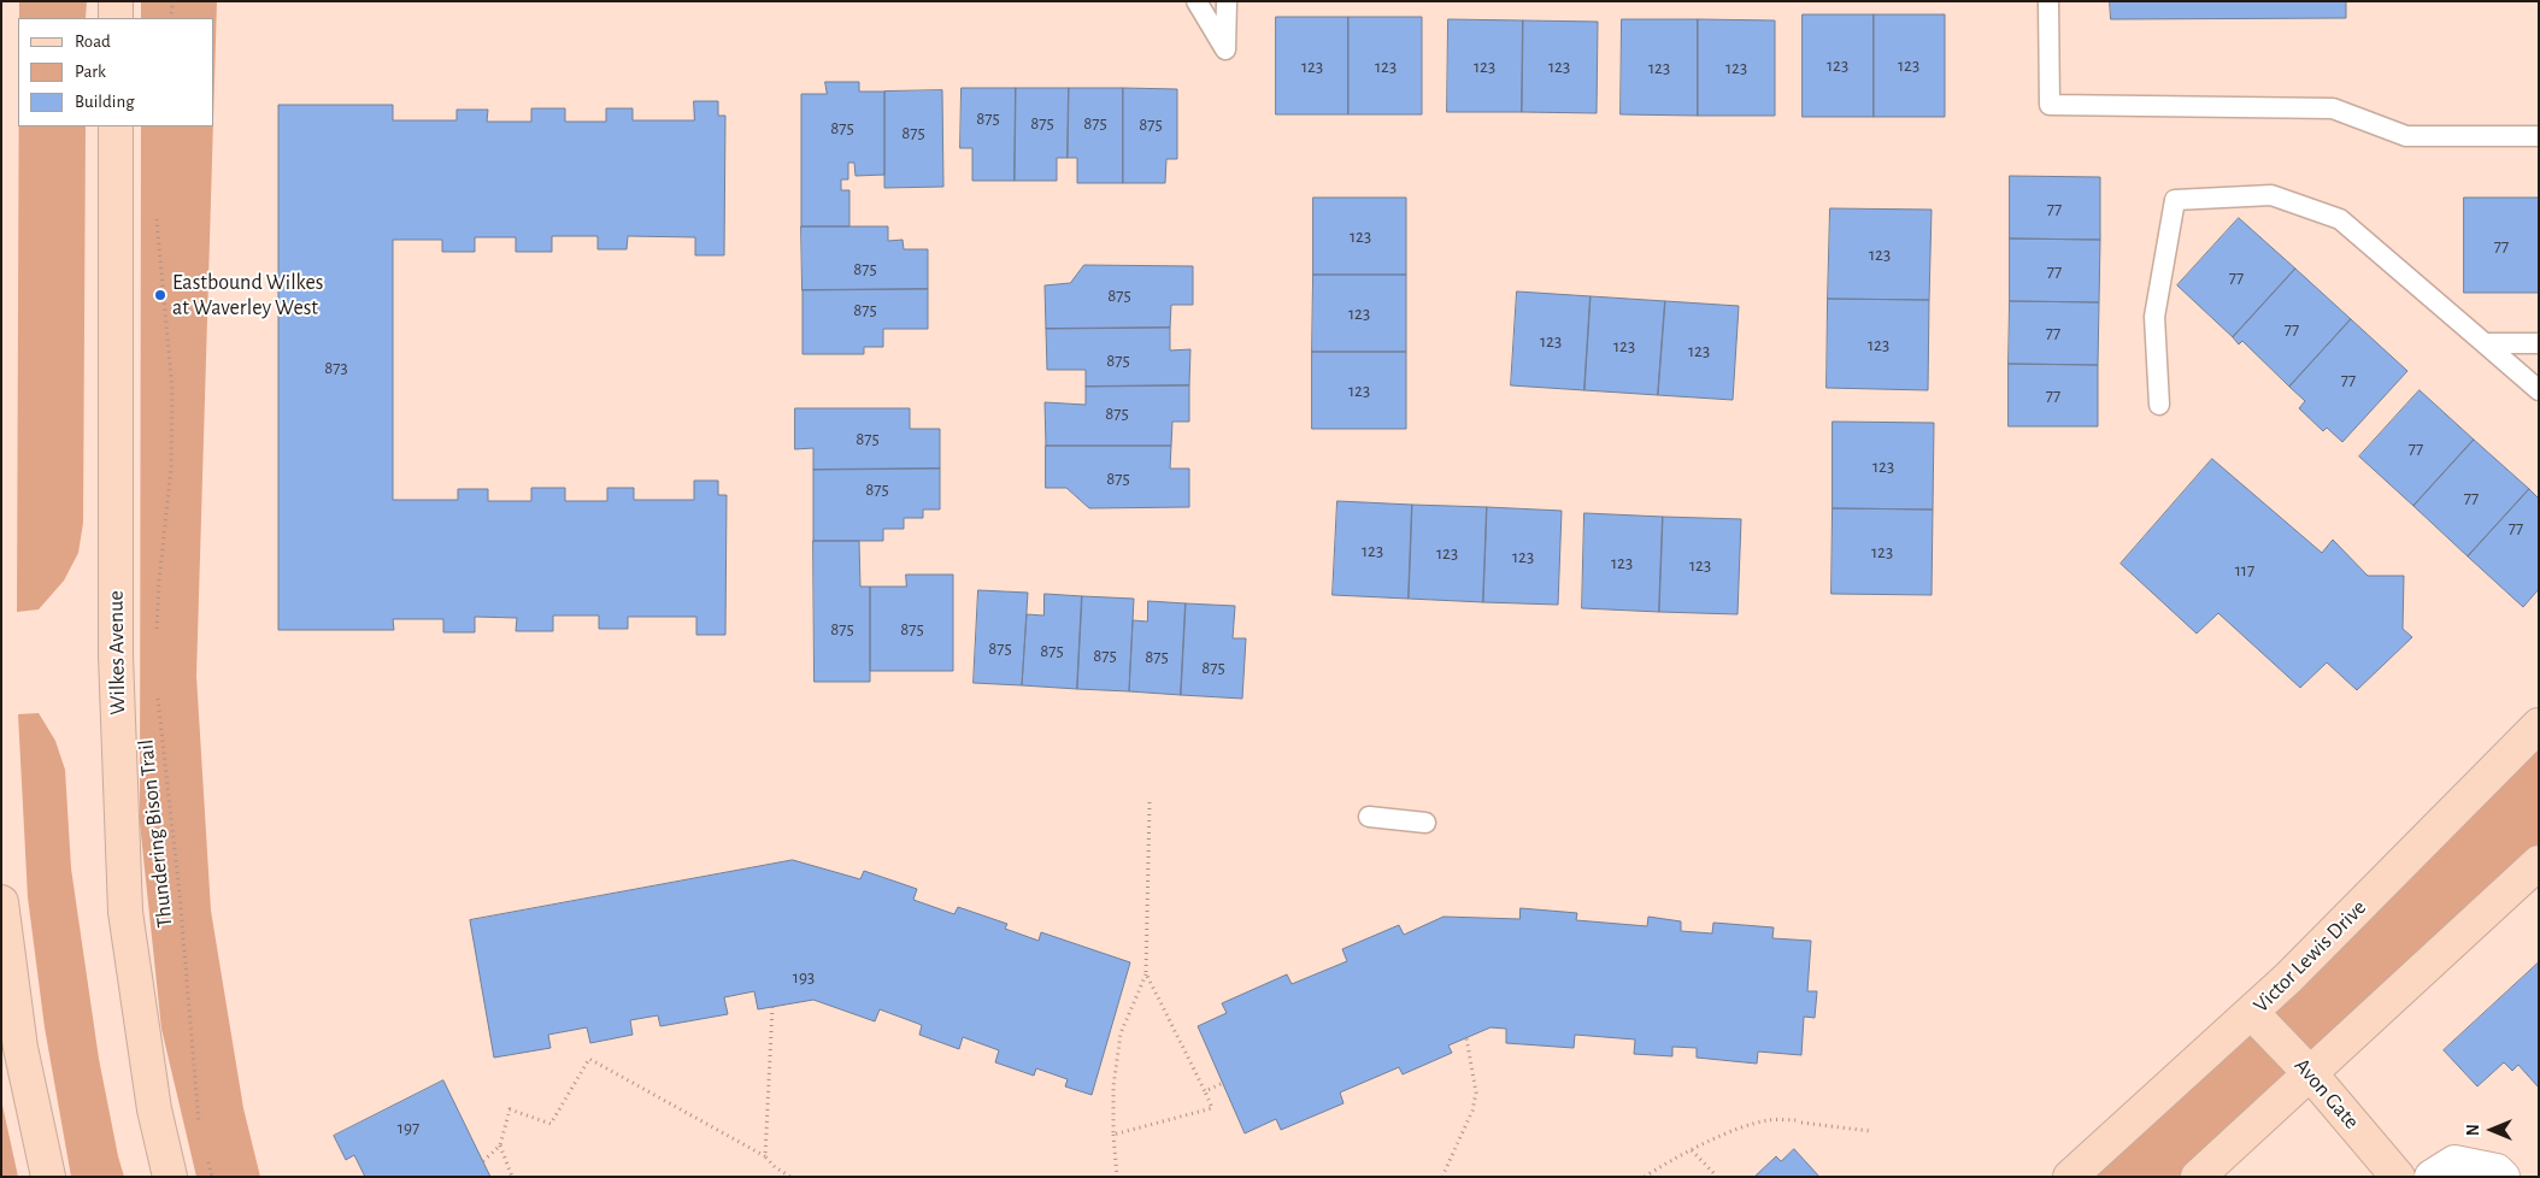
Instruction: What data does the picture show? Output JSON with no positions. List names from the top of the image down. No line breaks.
{"streets":{"main road":["Wilkes Avenue","Victor Lewis Drive","Avon Gate"],"path":["Thundering Bison Trail"]},"crossings":[["Victor Lewis Drive","Avon Gate"]],"places":["Eastbound Wilkes at Waverley West"],"house_numbers":["123","123","123","123","123","123","123","123","875","875","875","875","875","875","77","123","77","123","875","77","77","875","875","123","77","77","123","123","123","123","875","873","77","123","77","875","875","77","123","875","875","77","77","123","123","123","123","123","123","117","875","875","875","875","875","875","875","193","197"],"legend":["Road","Park","Building"],"north":"left"}
